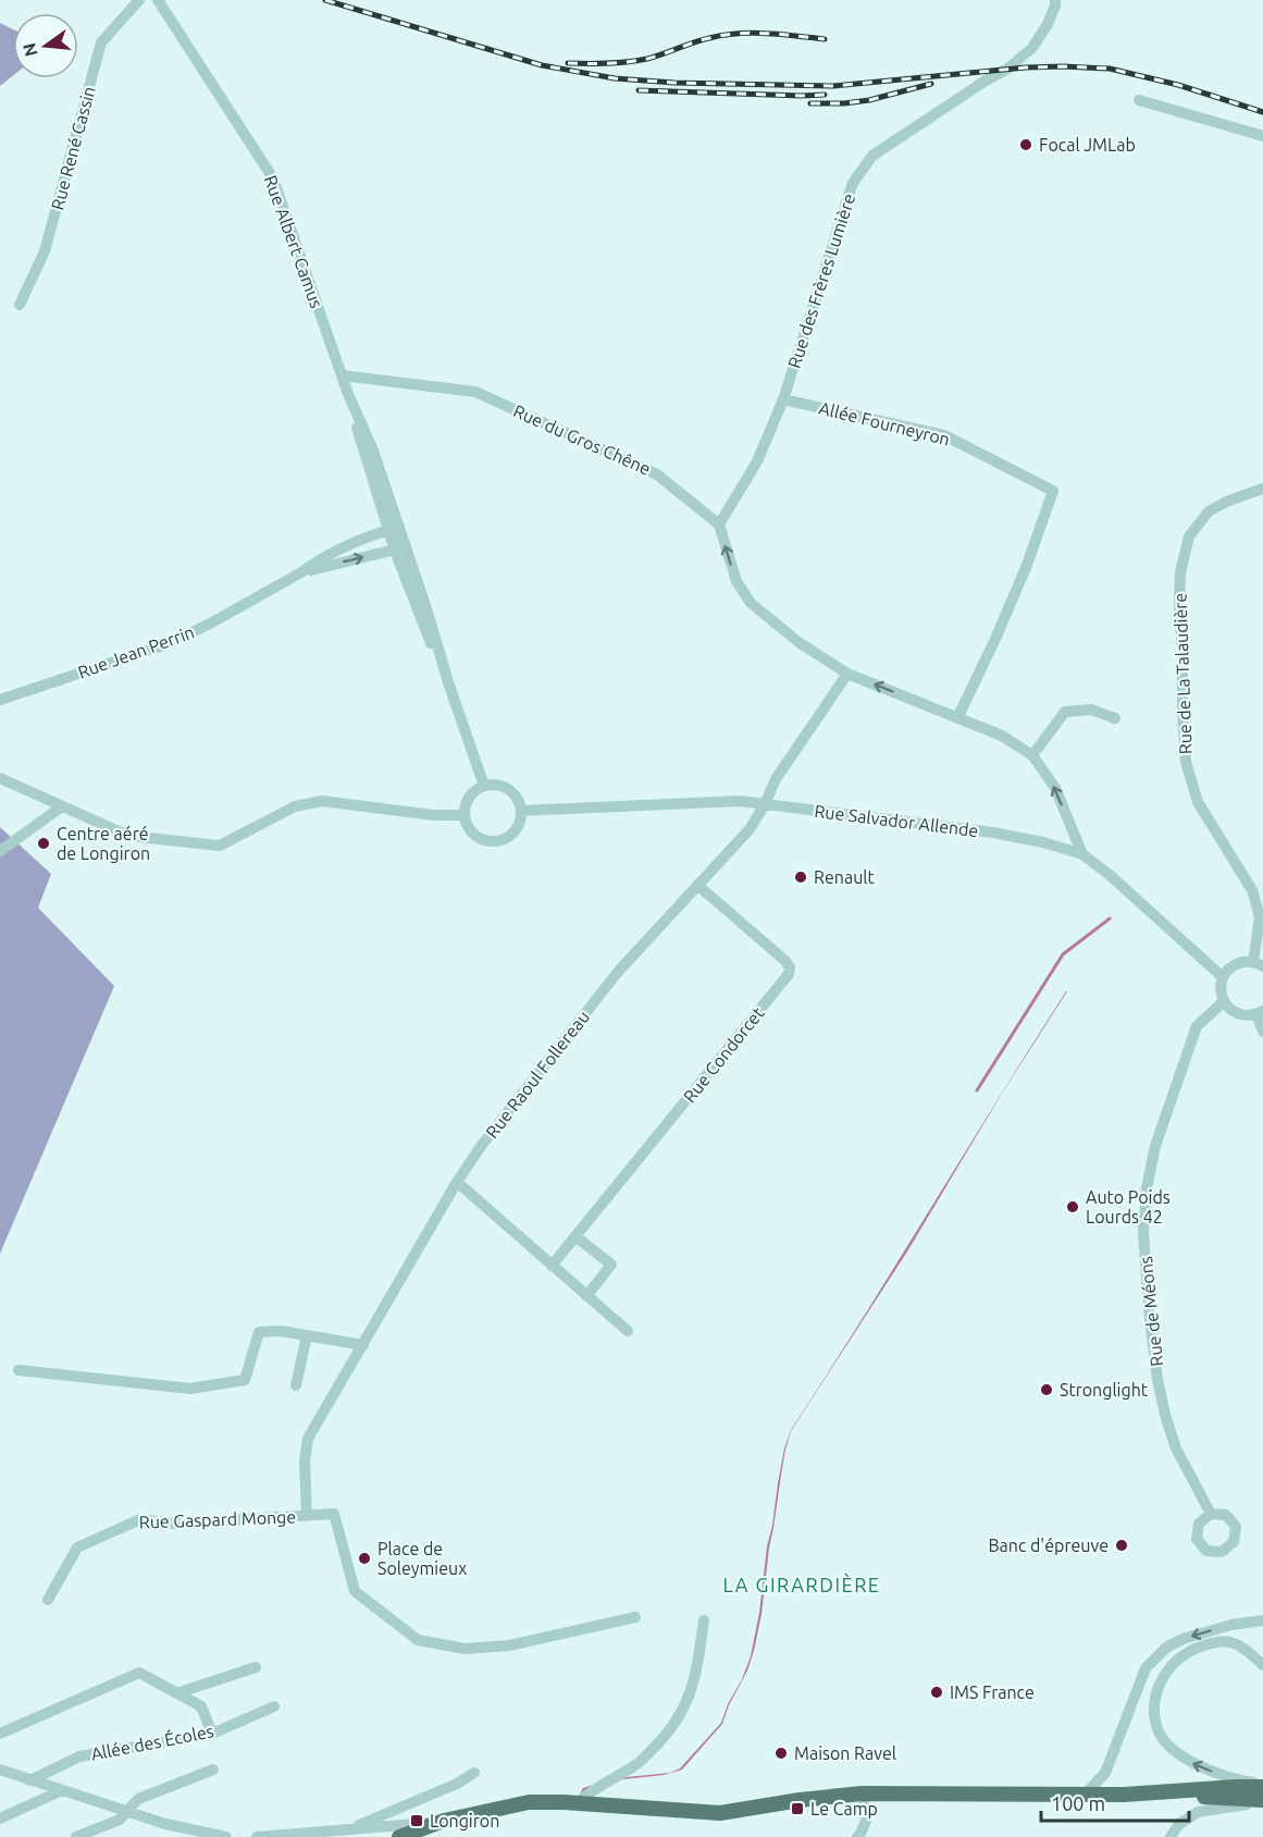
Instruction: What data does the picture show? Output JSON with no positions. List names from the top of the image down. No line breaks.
{"streets":{"street":["Rue René Cassin","Rue Albert Camus","Rue des Frères Lumière","Allée Fourneyron","Rue du Gros Chêne","Rue Jean Perrin","Rue de La Talaudière","Rue Salvador Allende","Rue Condorcet","Rue Raoul Follereau","Rue de Méons","Rue Gaspard Monge","Allée des Écoles"]},"crossings":[["Rue Albert Camus","Rue du Gros Chêne"],["Rue Albert Camus","Rue Jean Perrin"],["Rue Albert Camus","Rue Salvador Allende"],["Rue des Frères Lumière","Allée Fourneyron"],["Rue des Frères Lumière","Rue du Gros Chêne"],["Rue Salvador Allende","Rue Raoul Follereau"],["Rue Condorcet","Rue Raoul Follereau"],["Rue Raoul Follereau","Rue Gaspard Monge"]],"districts":["LA GIRARDIÈRE"],"places":{"other":["Focal JMLab","Centre aéré de Longiron","Renault","Auto Poids Lourds 42","Stronglight","Banc d'épreuve","Place de Soleymieux","IMS France","Maison Ravel"],"transit":["Le Camp","Longiron"]},"scale_bar":"100 m","north":"left"}
